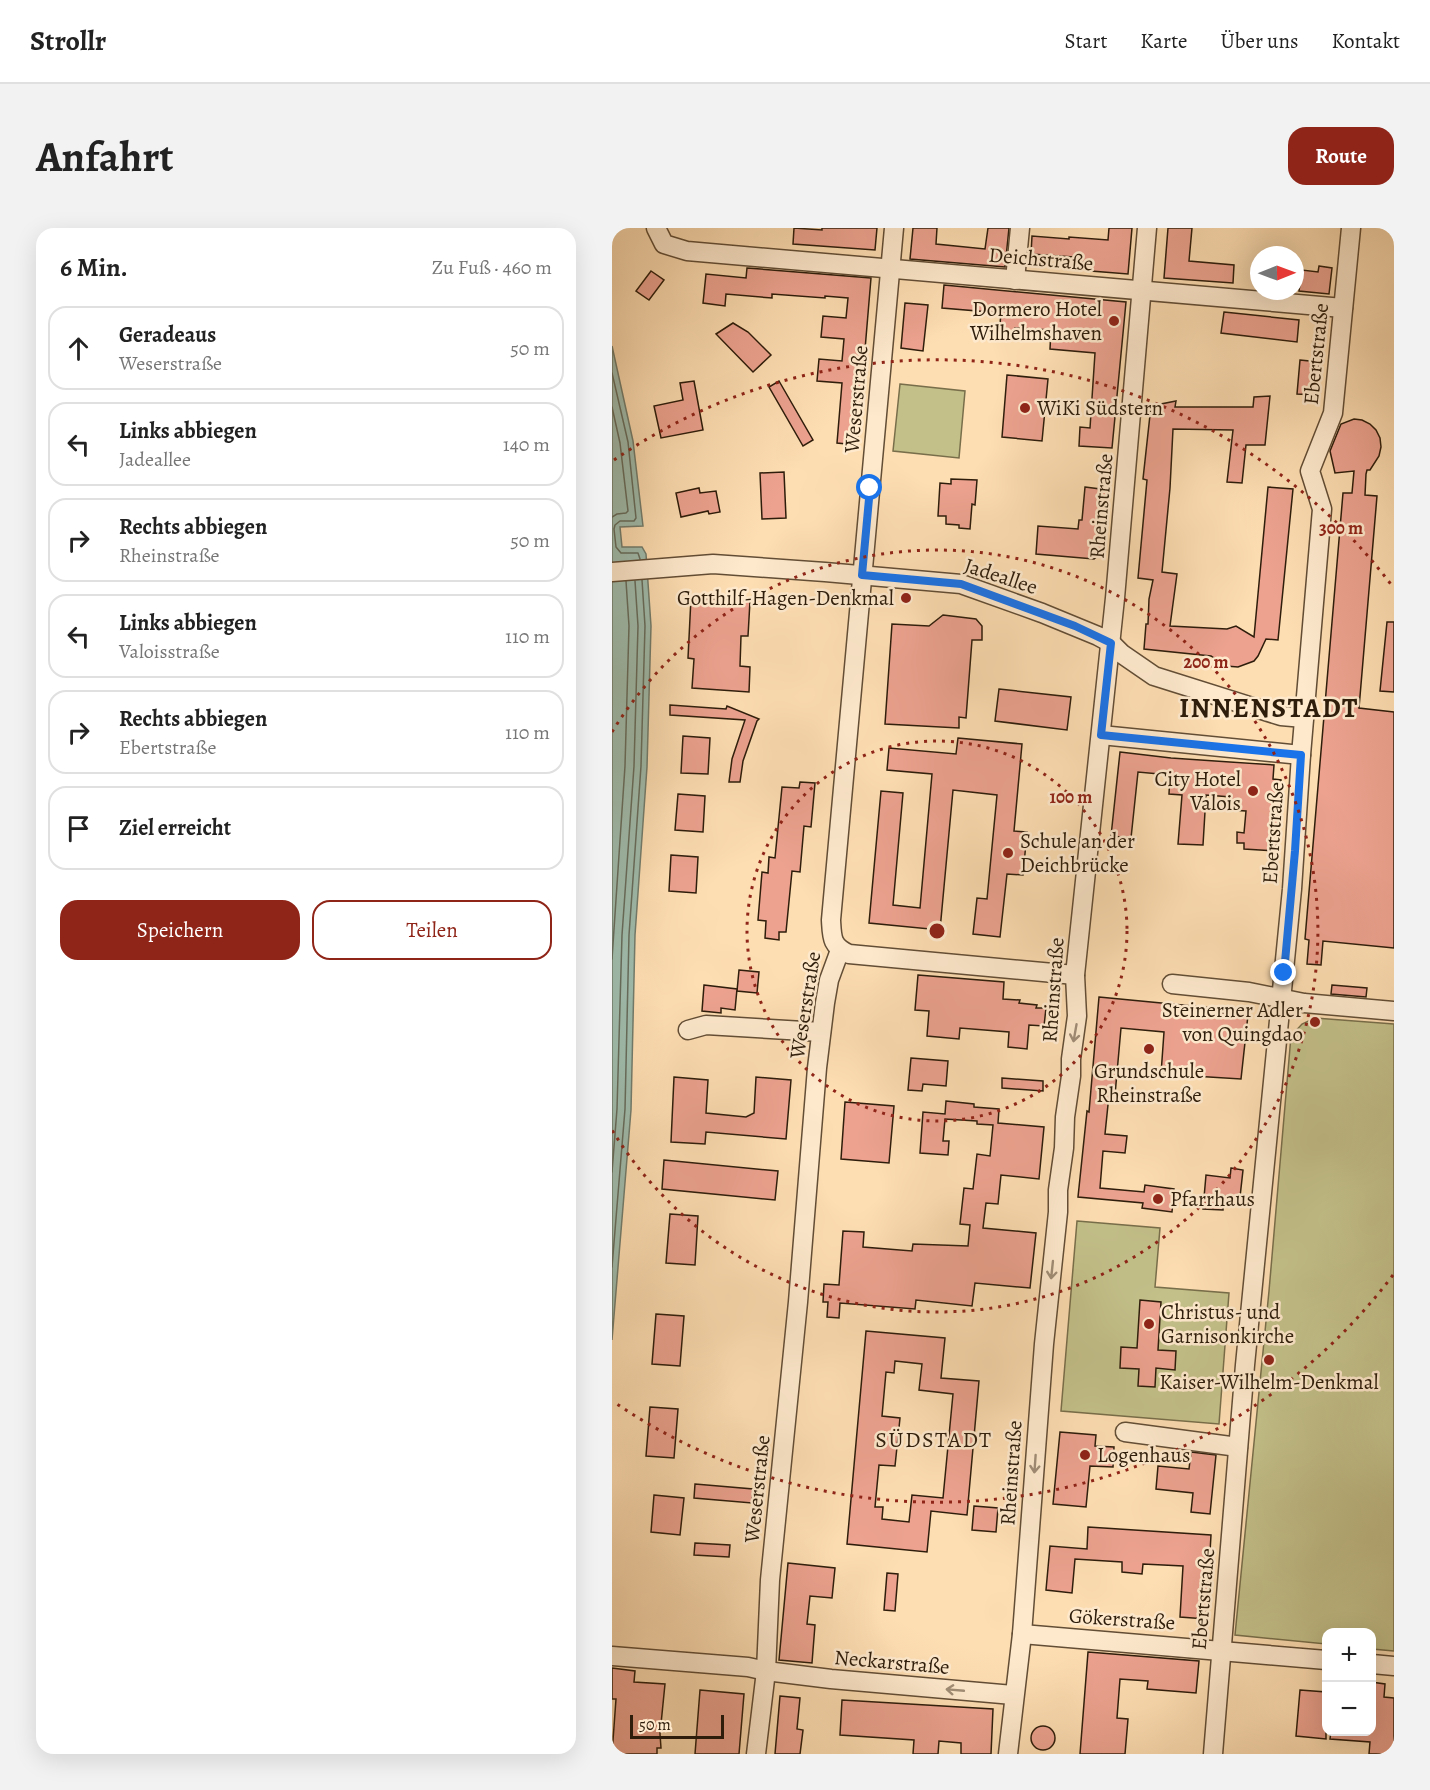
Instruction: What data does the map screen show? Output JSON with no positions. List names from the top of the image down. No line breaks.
{"streets":{"street":["Deichstraße","Ebertstraße","Weserstraße","Rheinstraße","Jadeallee","Gökerstraße","Neckarstraße"]},"crossings":[["Deichstraße","Ebertstraße"],["Deichstraße","Weserstraße"],["Deichstraße","Rheinstraße"],["Ebertstraße","Jadeallee"],["Ebertstraße","Gökerstraße"],["Weserstraße","Jadeallee"],["Weserstraße","Neckarstraße"],["Rheinstraße","Jadeallee"],["Rheinstraße","Gökerstraße"],["Rheinstraße","Neckarstraße"]],"one_way":["Rheinstraße","Neckarstraße"],"districts":["INNENSTADT","SÜDSTADT"],"places":["Dormero Hotel Wilhelmshaven","WiKi Südstern","Gotthilf-Hagen-Denkmal","City Hotel Valois","Schule an der Deichbrücke","Steinerner Adler von Quingdao","Grundschule Rheinstraße","Pfarrhaus","Christus- und Garnisonkirche","Kaiser-Wilhelm-Denkmal","Logenhaus"],"scale_bar":"50 m","north":"right","page":{"header":"Strollr","nav":["Start","Karte","Über uns","Kontakt"],"buttons":["Route",["Speichern","Teilen"]],"title":"Anfahrt","heading":["6 Min.","Zu Fuß · 460 m"],"list":[["Geradeaus","Weserstraße","50 m"],["Links abbiegen","Jadeallee","140 m"],["Rechts abbiegen","Rheinstraße","50 m"],["Links abbiegen","Valoisstraße","110 m"],["Rechts abbiegen","Ebertstraße","110 m"],"Ziel erreicht"],"map_buttons":["+","−"],"scale":"50 m"},"rings":["300 m","200 m","100 m"]}
